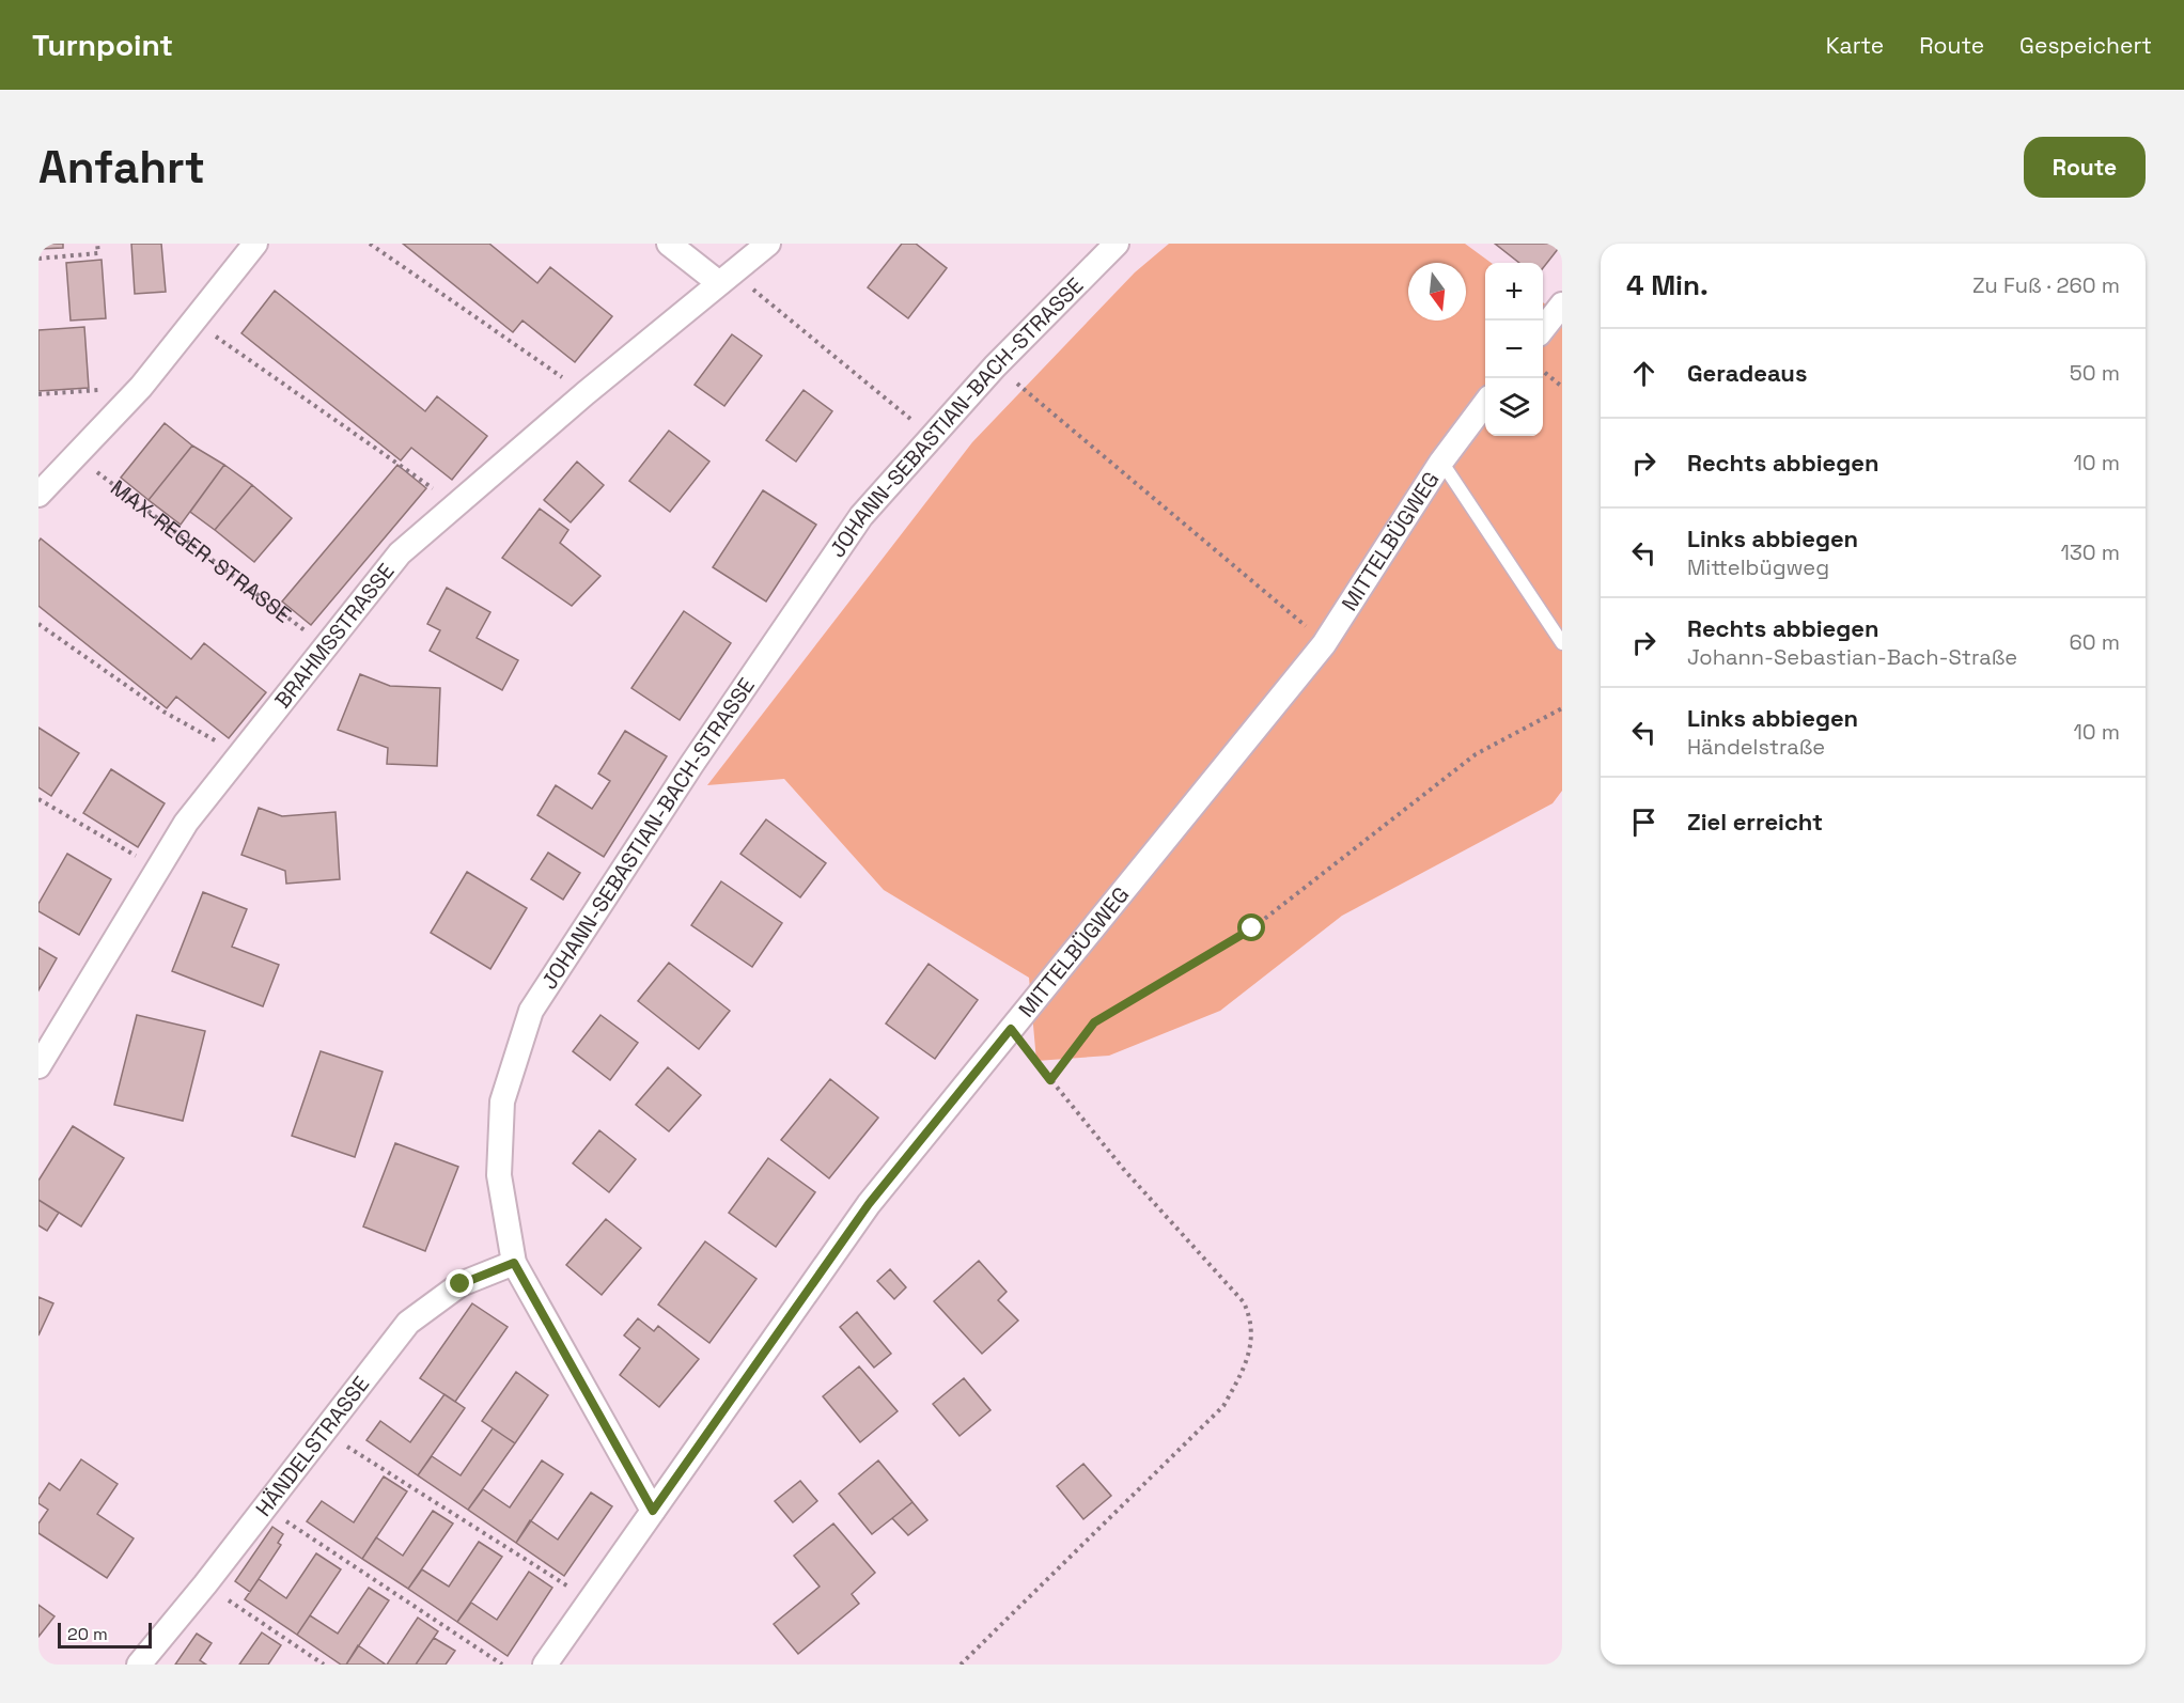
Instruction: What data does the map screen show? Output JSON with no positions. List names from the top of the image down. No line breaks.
{"streets":{"street":["JOHANN-SEBASTIAN-BACH-STRASSE","MITTELBÜGWEG","BRAHMSSTRASSE","HÄNDELSTRASSE"],"path":["MAX-REGER-STRASSE"]},"crossings":[["JOHANN-SEBASTIAN-BACH-STRASSE","MITTELBÜGWEG"],["JOHANN-SEBASTIAN-BACH-STRASSE","HÄNDELSTRASSE"],["MAX-REGER-STRASSE","BRAHMSSTRASSE"]],"scale_bar":"20 m","north":"bottom","page":{"header":"Turnpoint","nav":["Karte","Route","Gespeichert"],"buttons":"Route","title":"Anfahrt","heading":["4 Min.","Zu Fuß · 260 m"],"map_buttons":["+","−"],"list":[["Geradeaus","50 m"],["Rechts abbiegen","10 m"],["Links abbiegen","Mittelbügweg","130 m"],["Rechts abbiegen","Johann-Sebastian-Bach-Straße","60 m"],["Links abbiegen","Händelstraße","10 m"],"Ziel erreicht"],"scale":"20 m"}}
